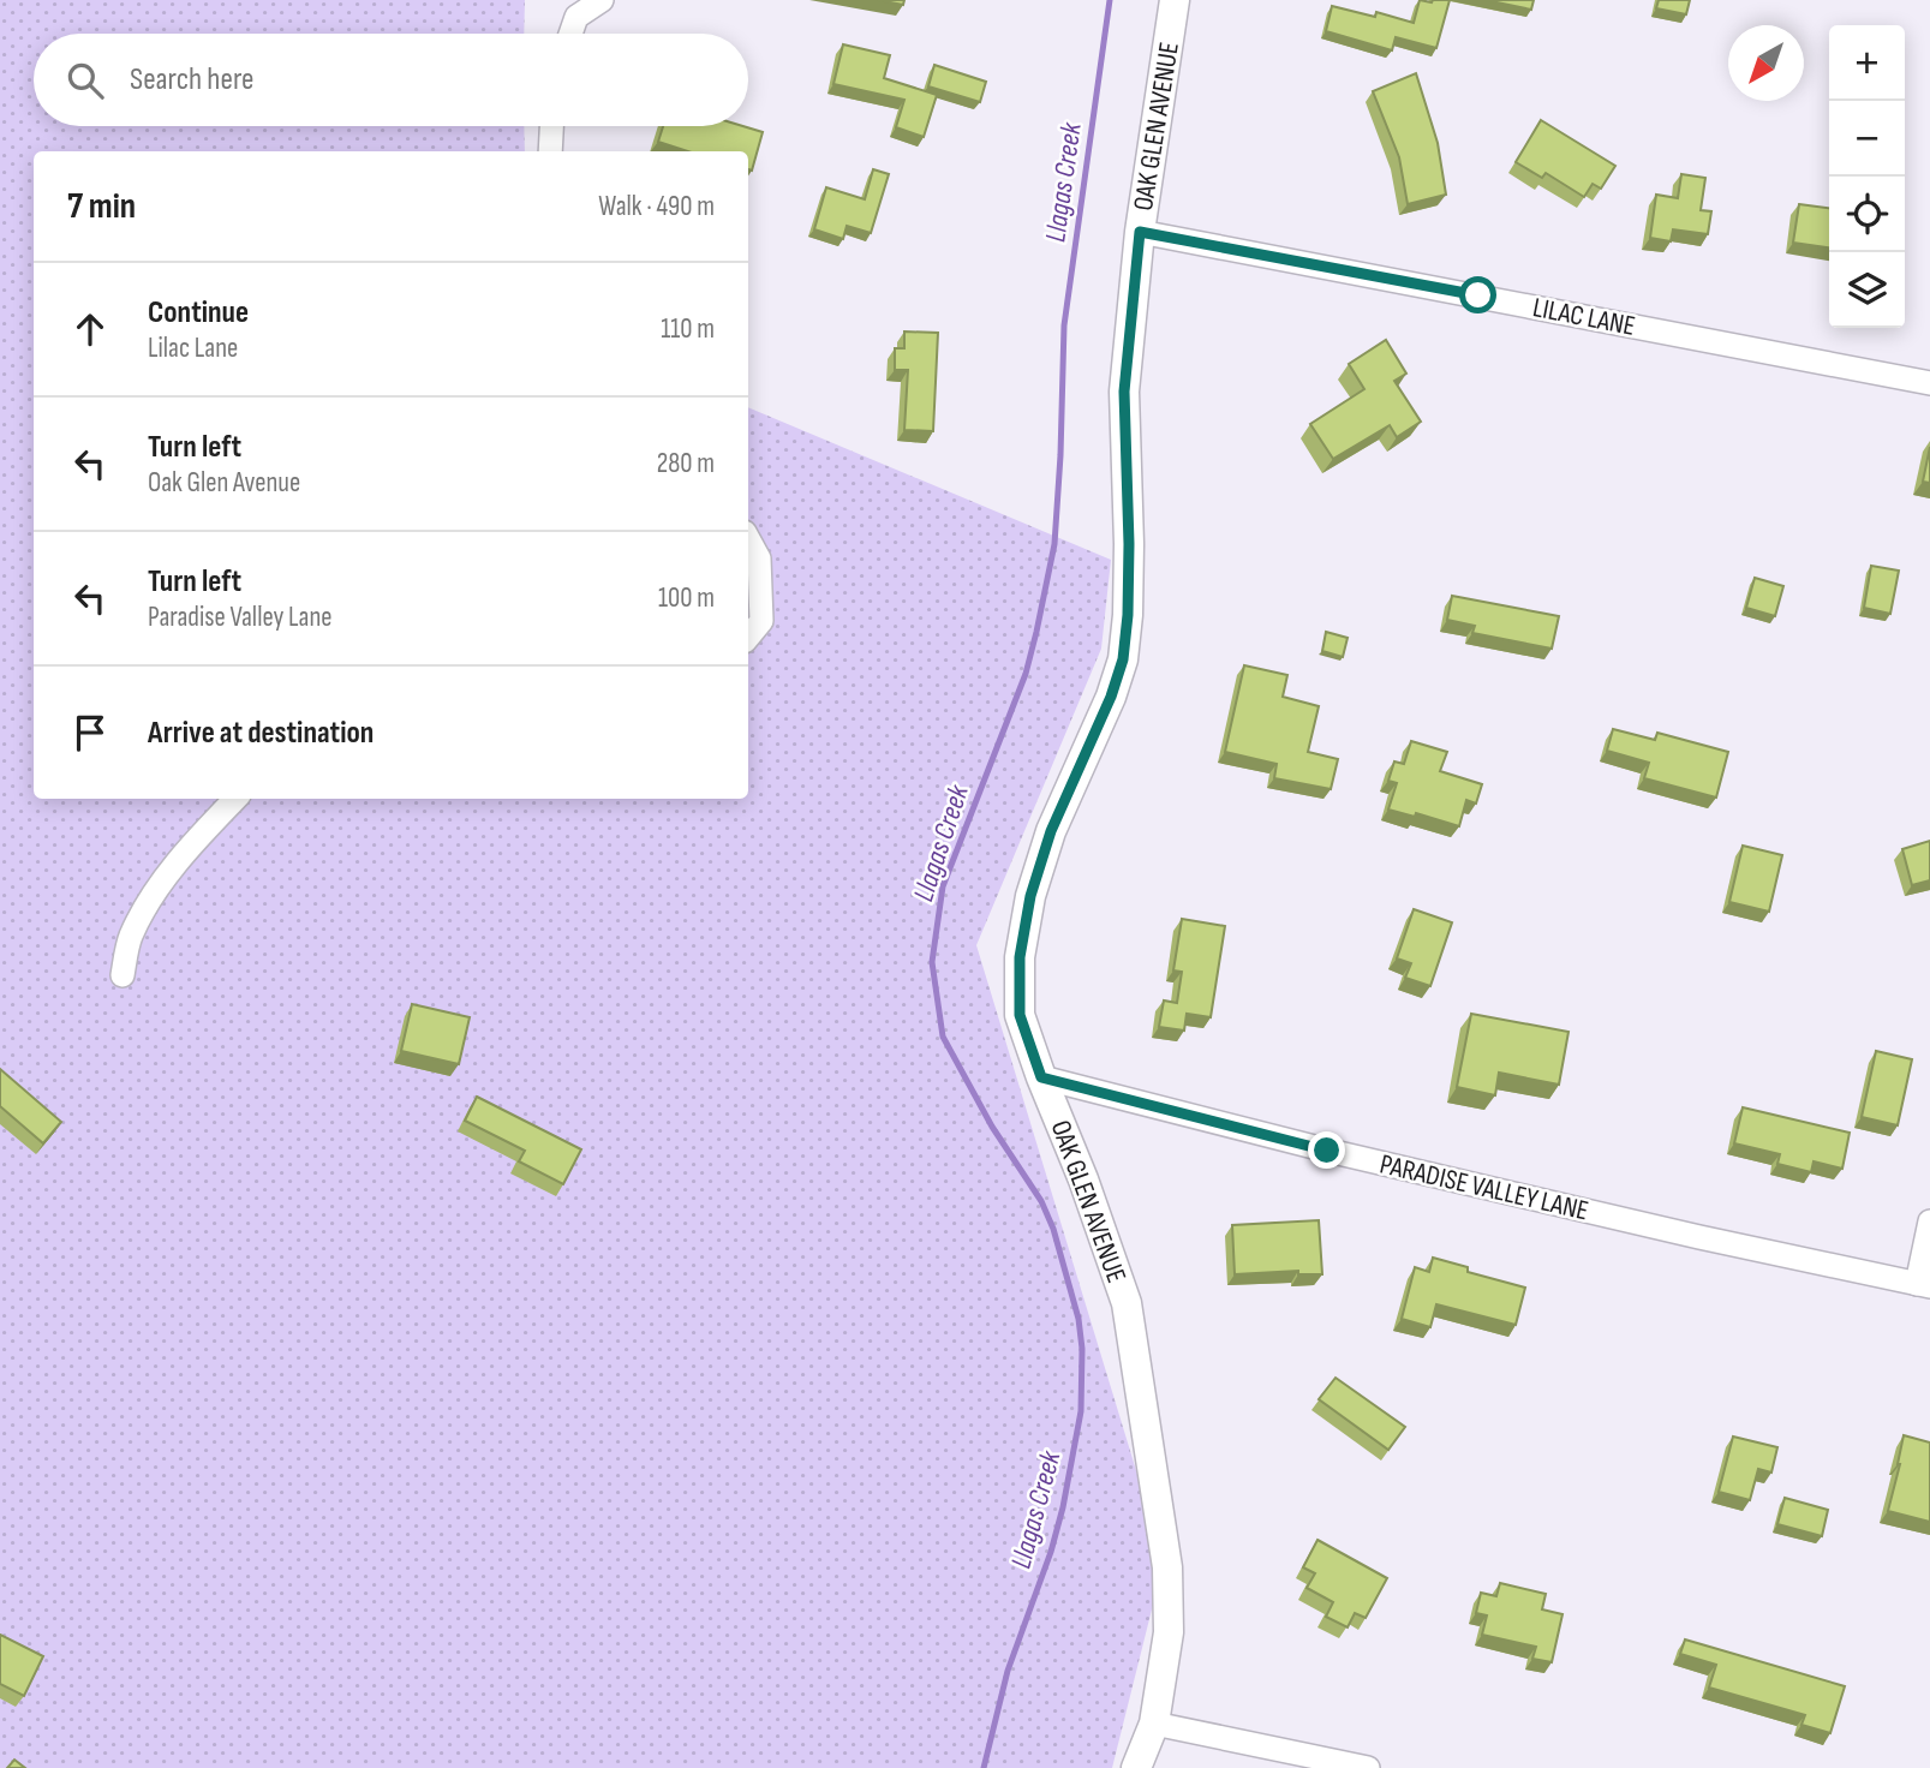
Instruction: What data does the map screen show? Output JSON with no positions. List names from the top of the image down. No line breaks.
{"streets":{"street":["OAK GLEN AVENUE","LILAC LANE","PARADISE VALLEY LANE"]},"crossings":[["OAK GLEN AVENUE","LILAC LANE"],["OAK GLEN AVENUE","PARADISE VALLEY LANE"]],"water":["Llagas Creek"],"north":"bottom left","page":{"map_buttons":["+","−"],"search":"Search here","heading":["7 min","Walk · 490 m"],"list":[["Continue","Lilac Lane","110 m"],["Turn left","Oak Glen Avenue","280 m"],["Turn left","Paradise Valley Lane","100 m"],"Arrive at destination"]}}
